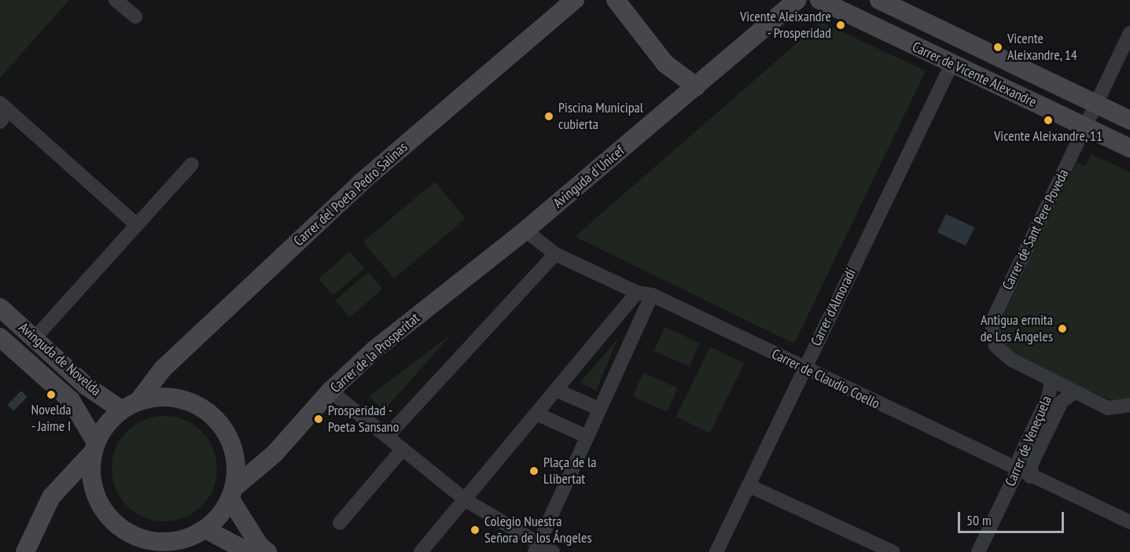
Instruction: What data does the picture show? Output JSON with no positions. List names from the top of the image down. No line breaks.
{"streets":{"main road":["Carrer de Vicente Alexandre","Avinguda d'Unicef","Carrer del Poeta Pedro Salinas","Carrer de la Prosperitat","Avinguda de Novelda"],"street":["Carrer de Sant Pere Poveda","Carrer d'Almoradí","Carrer de Claudio Coello","Carrer de Veneçuela"]},"crossings":[["Carrer de Vicente Alexandre","Carrer de Sant Pere Poveda"],["Carrer de Vicente Alexandre","Carrer d'Almoradí"],["Avinguda d'Unicef","Carrer de la Prosperitat"],["Avinguda d'Unicef","Carrer de Claudio Coello"],["Carrer del Poeta Pedro Salinas","Carrer de la Prosperitat"],["Carrer del Poeta Pedro Salinas","Avinguda de Novelda"],["Carrer de Sant Pere Poveda","Carrer de Veneçuela"],["Carrer d'Almoradí","Carrer de Claudio Coello"],["Carrer de la Prosperitat","Avinguda de Novelda"],["Carrer de la Prosperitat","Carrer de Claudio Coello"],["Carrer de Claudio Coello","Carrer de Veneçuela"]],"places":["Vicente Aleixandre - Prosperidad","Vicente Aleixandre, 14","Piscina Municipal cubierta","Vicente Aleixandre, 11","Antigua ermita de Los Ángeles","Novelda - Jaime I","Prosperidad - Poeta Sansano","Plaça de la Llibertat","Colegio Nuestra Señora de los Ángeles"],"scale_bar":"50 m"}
